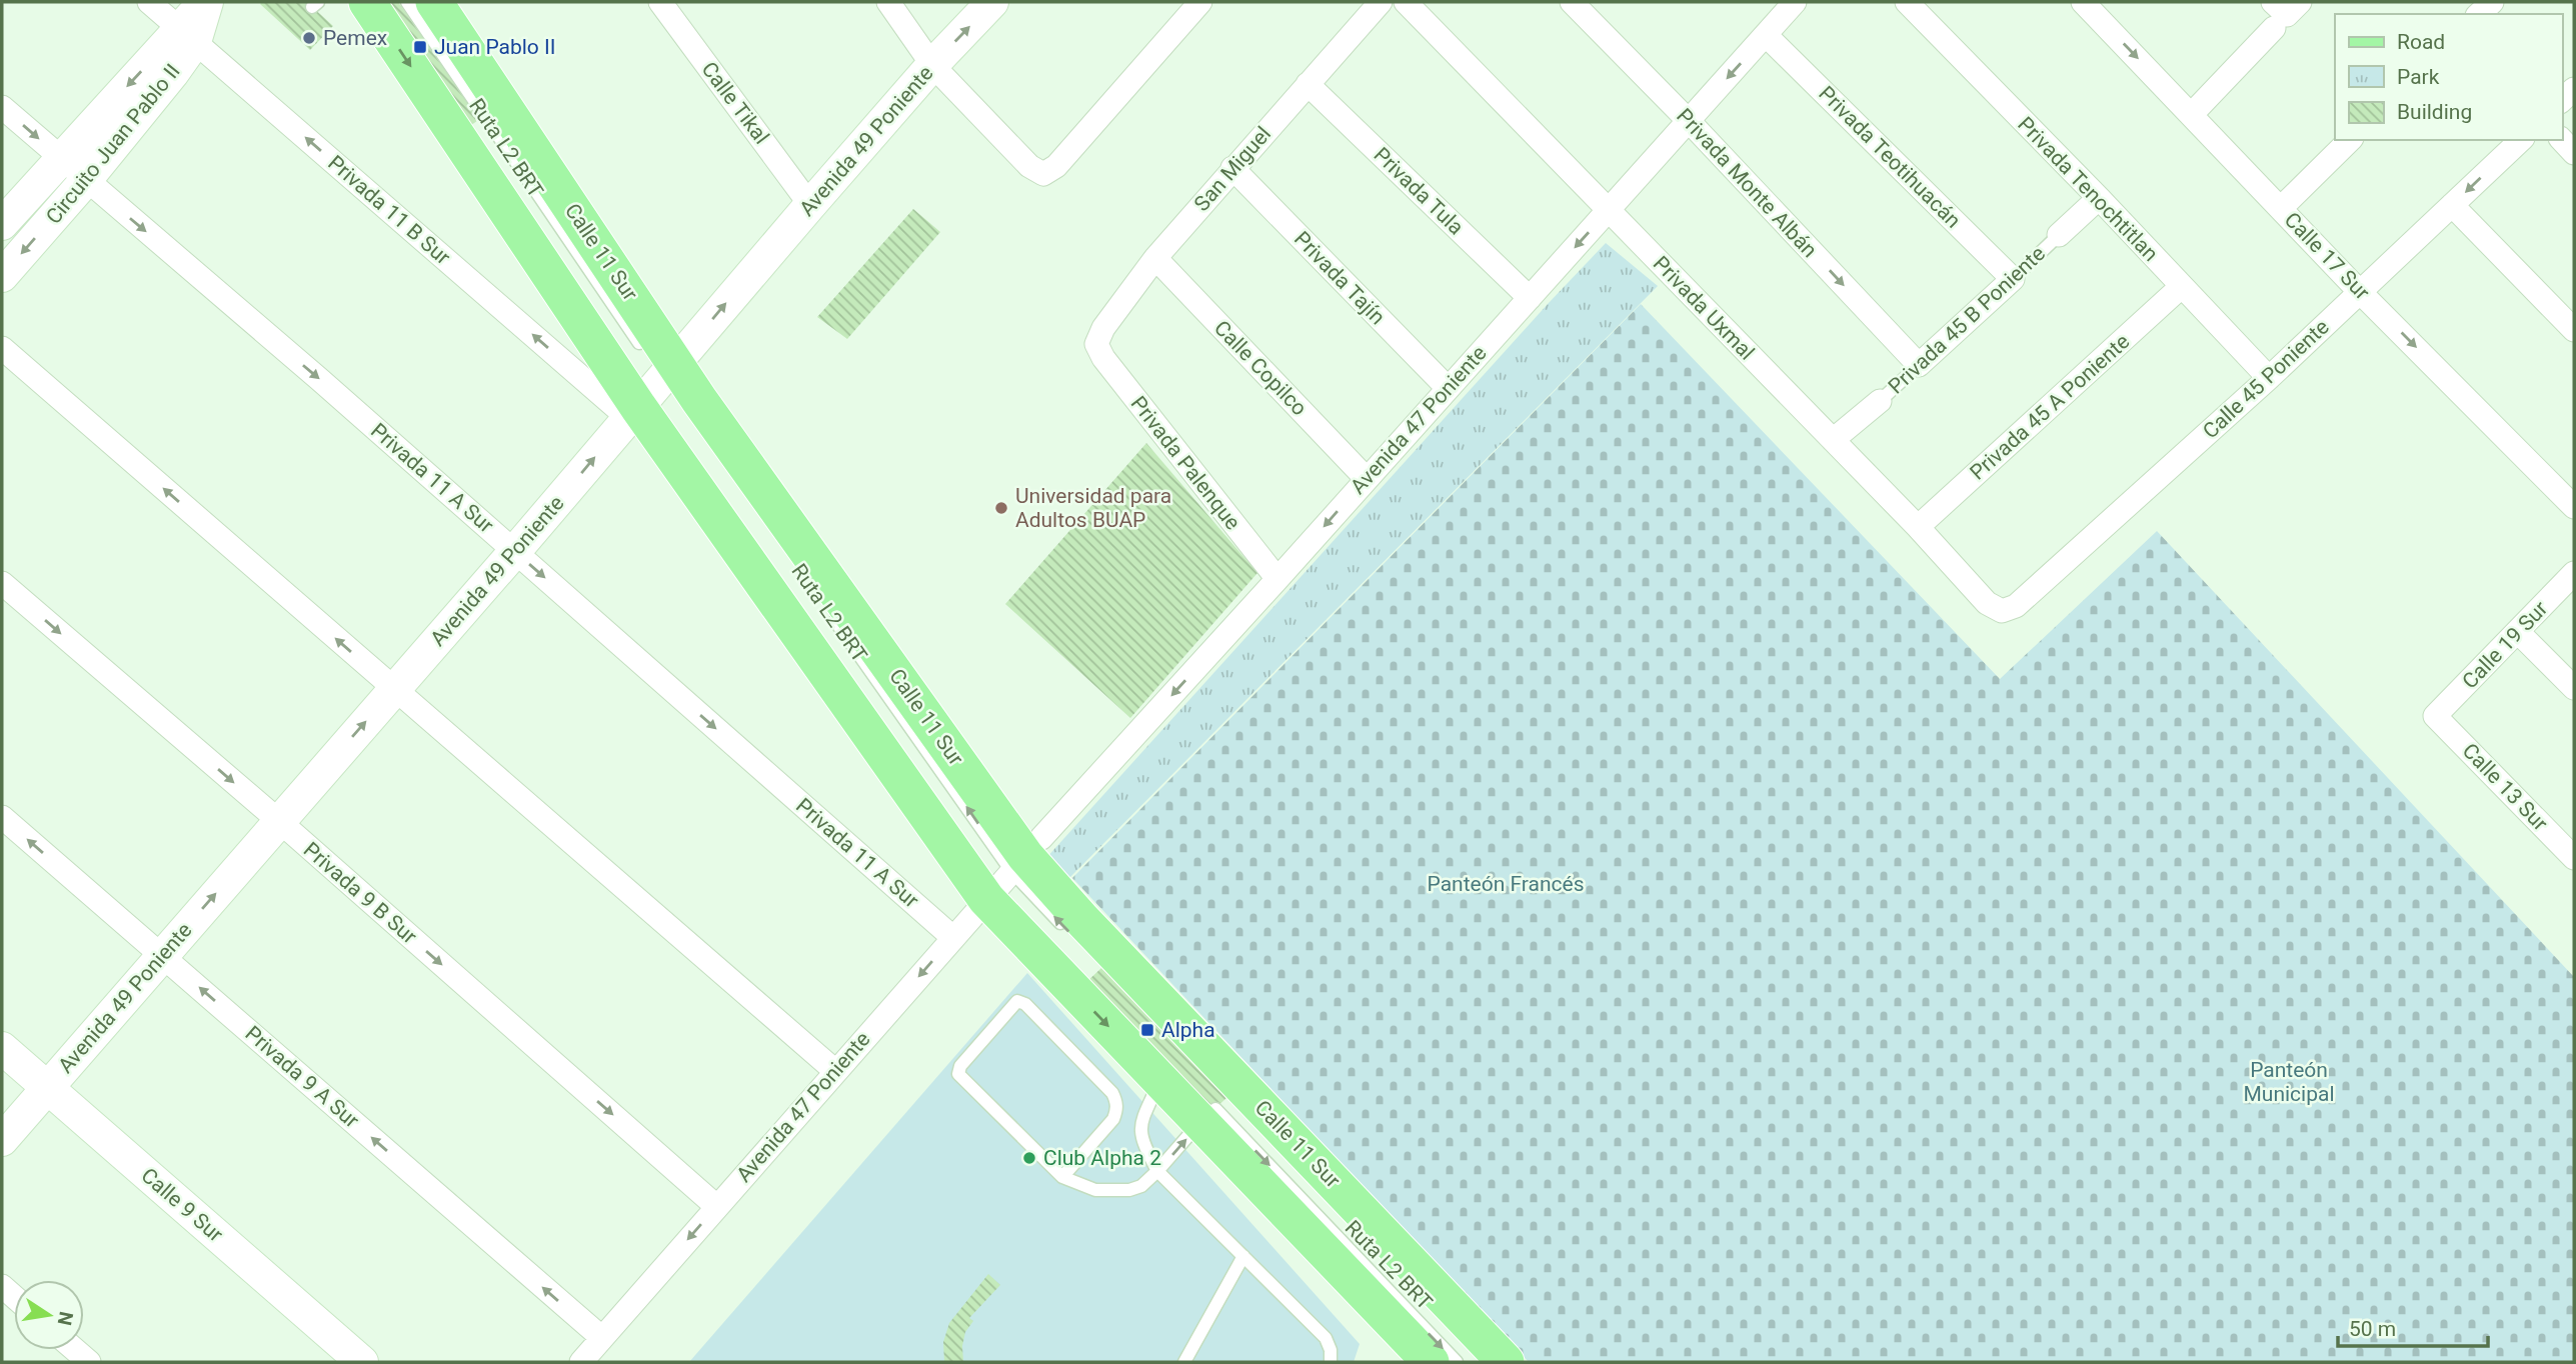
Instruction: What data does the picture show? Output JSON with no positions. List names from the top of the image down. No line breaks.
{"streets":{"main road":["Avenida 49 Poniente","Circuito Juan Pablo II","Calle 11 Sur","Calle 9 Sur"],"street":["Calle Tikal","Privada Teotihuacán","San Miguel","Privada Monte Albán","Privada Tenochtitlan","Privada Tula","Privada 11 B Sur","Calle 17 Sur","Privada Tajín","Privada Uxmal","Privada 45 B Poniente","Calle Copilco","Calle 45 Poniente","Privada 45 A Poniente","Avenida 47 Poniente","Privada Palenque","Privada 11 A Sur","Calle 19 Sur","Calle 13 Sur","Privada 9 B Sur","Privada 9 A Sur"],"lane":["Ruta L2 BRT"]},"crossings":[["Calle Tikal","Avenida 49 Poniente"],["Avenida 49 Poniente","Ruta L2 BRT"],["Avenida 49 Poniente","Calle 11 Sur"],["Avenida 49 Poniente","Privada 11 A Sur"],["Avenida 49 Poniente","Privada 9 B Sur"],["Avenida 49 Poniente","Privada 9 A Sur"],["Avenida 49 Poniente","Calle 9 Sur"],["Circuito Juan Pablo II","Privada 11 B Sur"],["Circuito Juan Pablo II","Privada 11 A Sur"],["Ruta L2 BRT","Calle 11 Sur"],["Ruta L2 BRT","Avenida 47 Poniente"],["Privada Teotihuacán","Privada 45 B Poniente"],["Privada Teotihuacán","Avenida 47 Poniente"],["San Miguel","Privada Tula"],["San Miguel","Privada Tajín"],["San Miguel","Calle Copilco"],["San Miguel","Privada Palenque"],["Privada Monte Albán","Privada 45 B Poniente"],["Privada Monte Albán","Avenida 47 Poniente"],["Privada Tenochtitlan","Privada 45 B Poniente"],["Privada Tenochtitlan","Calle 45 Poniente"],["Privada Tenochtitlan","Privada 45 A Poniente"],["Privada Tula","Avenida 47 Poniente"],["Privada 11 B Sur","Calle 11 Sur"],["Calle 11 Sur","Avenida 47 Poniente"],["Calle 17 Sur","Calle 45 Poniente"],["Privada Tajín","Avenida 47 Poniente"],["Privada Uxmal","Privada 45 B Poniente"],["Privada Uxmal","Calle 45 Poniente"],["Privada Uxmal","Privada 45 A Poniente"],["Privada Uxmal","Avenida 47 Poniente"],["Calle Copilco","Avenida 47 Poniente"],["Avenida 47 Poniente","Privada Palenque"],["Avenida 47 Poniente","Privada 11 A Sur"],["Avenida 47 Poniente","Privada 9 B Sur"],["Avenida 47 Poniente","Privada 9 A Sur"],["Calle 19 Sur","Calle 13 Sur"]],"one_way":["Avenida 49 Poniente","Privada Monte Albán","Privada 11 B Sur","Avenida 47 Poniente","Privada 9 A Sur"],"parks":["Panteón Francés","Panteón Municipal"],"places":{"other":["Pemex","Universidad para Adultos BUAP","Club Alpha 2"],"transit":["Juan Pablo II","Alpha"]},"legend":["Road","Park","Building"],"scale_bar":"50 m","north":"right"}
